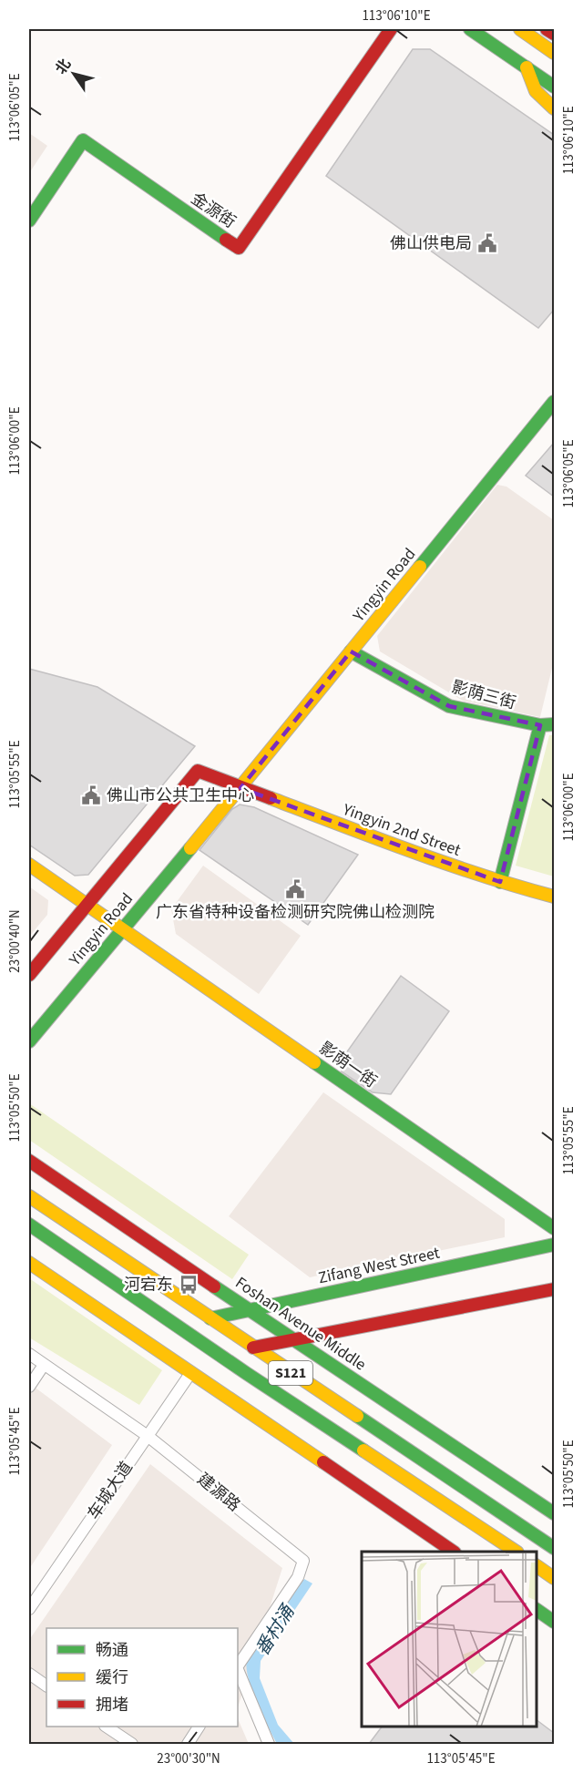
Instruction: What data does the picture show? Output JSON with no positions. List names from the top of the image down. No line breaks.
{"streets":{"main road":["金源街","Yingyin Road","影荫三街","Yingyin 2nd Street","影荫一街","Zifang West Street","Foshan Avenue Middle","S121"],"street":["车城大道","建源路"]},"crossings":[["Yingyin Road","影荫三街"],["Yingyin Road","Yingyin 2nd Street"],["Yingyin Road","影荫一街"],["Zifang West Street","Foshan Avenue Middle"],["Zifang West Street","S121"],["车城大道","建源路"]],"water":["番村涌"],"places":{"public building":["佛山供电局","佛山市公共卫生中心","广东省特种设备检测研究院佛山检测院"],"bus stop":["河宕东"]},"legend":["畅通","缓行","拥堵"],"north":"top left","coordinates":["113°06'10\"E","113°06'05\"E","113°06'00\"E","113°05'55\"E","23°00'40\"N","113°05'50\"E","113°05'45\"E","23°00'30\"N"]}
